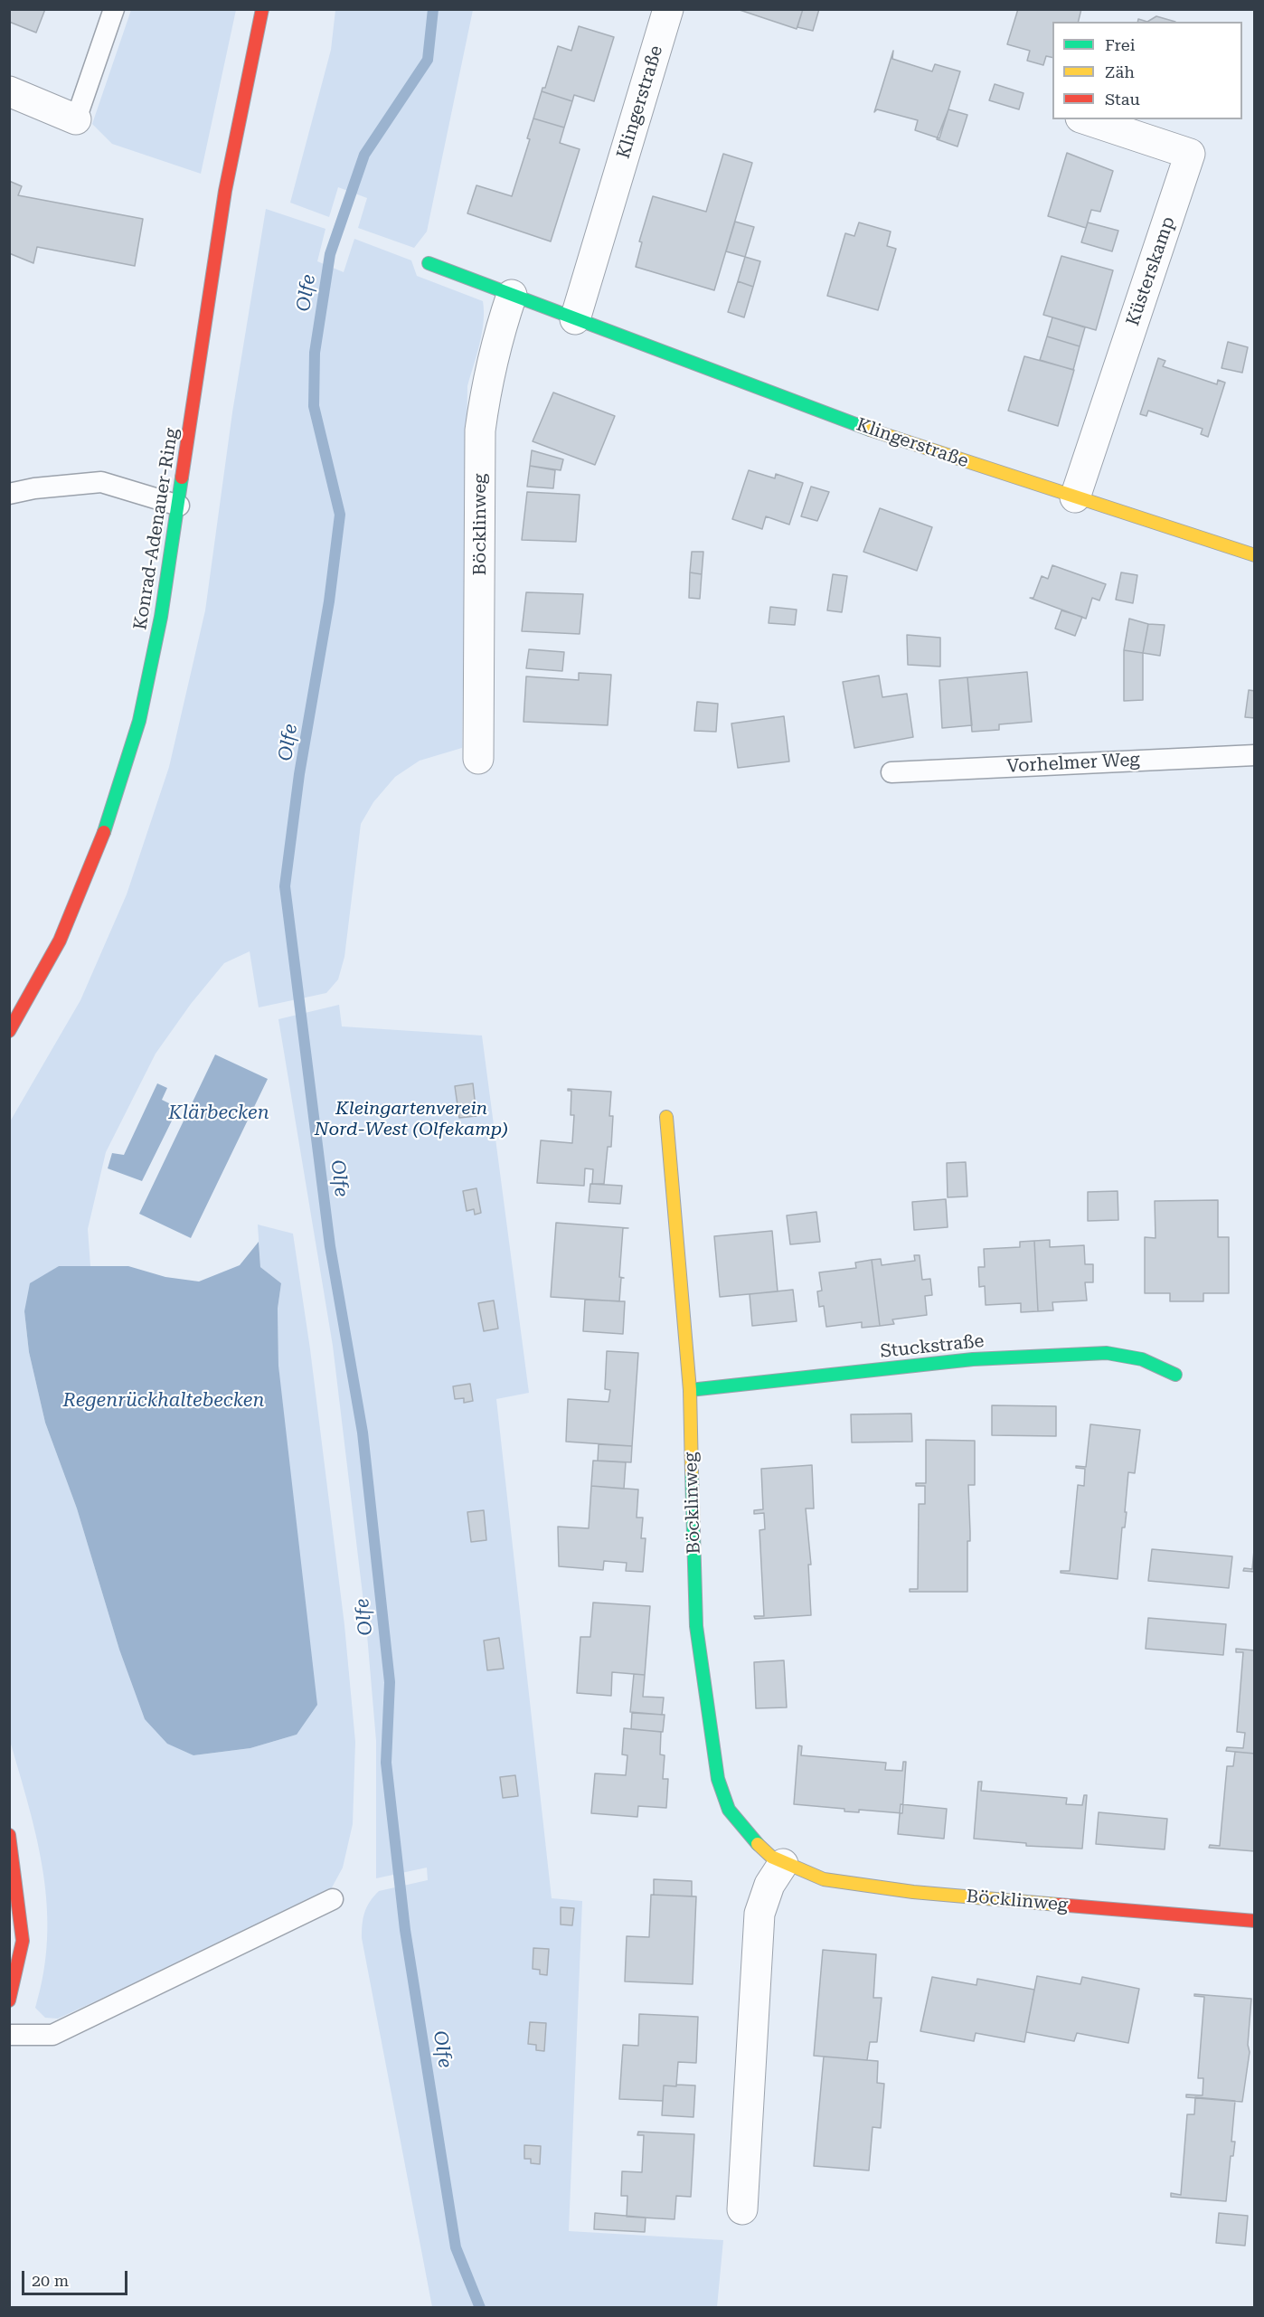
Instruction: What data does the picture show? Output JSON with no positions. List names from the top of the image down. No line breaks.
{"streets":{"street":["Klingerstraße","Küsterskamp","Böcklinweg","Konrad-Adenauer-Ring","Stuckstraße"],"lane":["Vorhelmer Weg"]},"crossings":[["Klingerstraße","Küsterskamp"],["Klingerstraße","Böcklinweg"],["Böcklinweg","Stuckstraße"]],"water":["Olfe","Klärbecken","Regenrückhaltebecken"],"parks":["Kleingartenverein Nord-West (Olfekamp)"],"legend":["Frei","Zäh","Stau"],"scale_bar":"20 m"}
